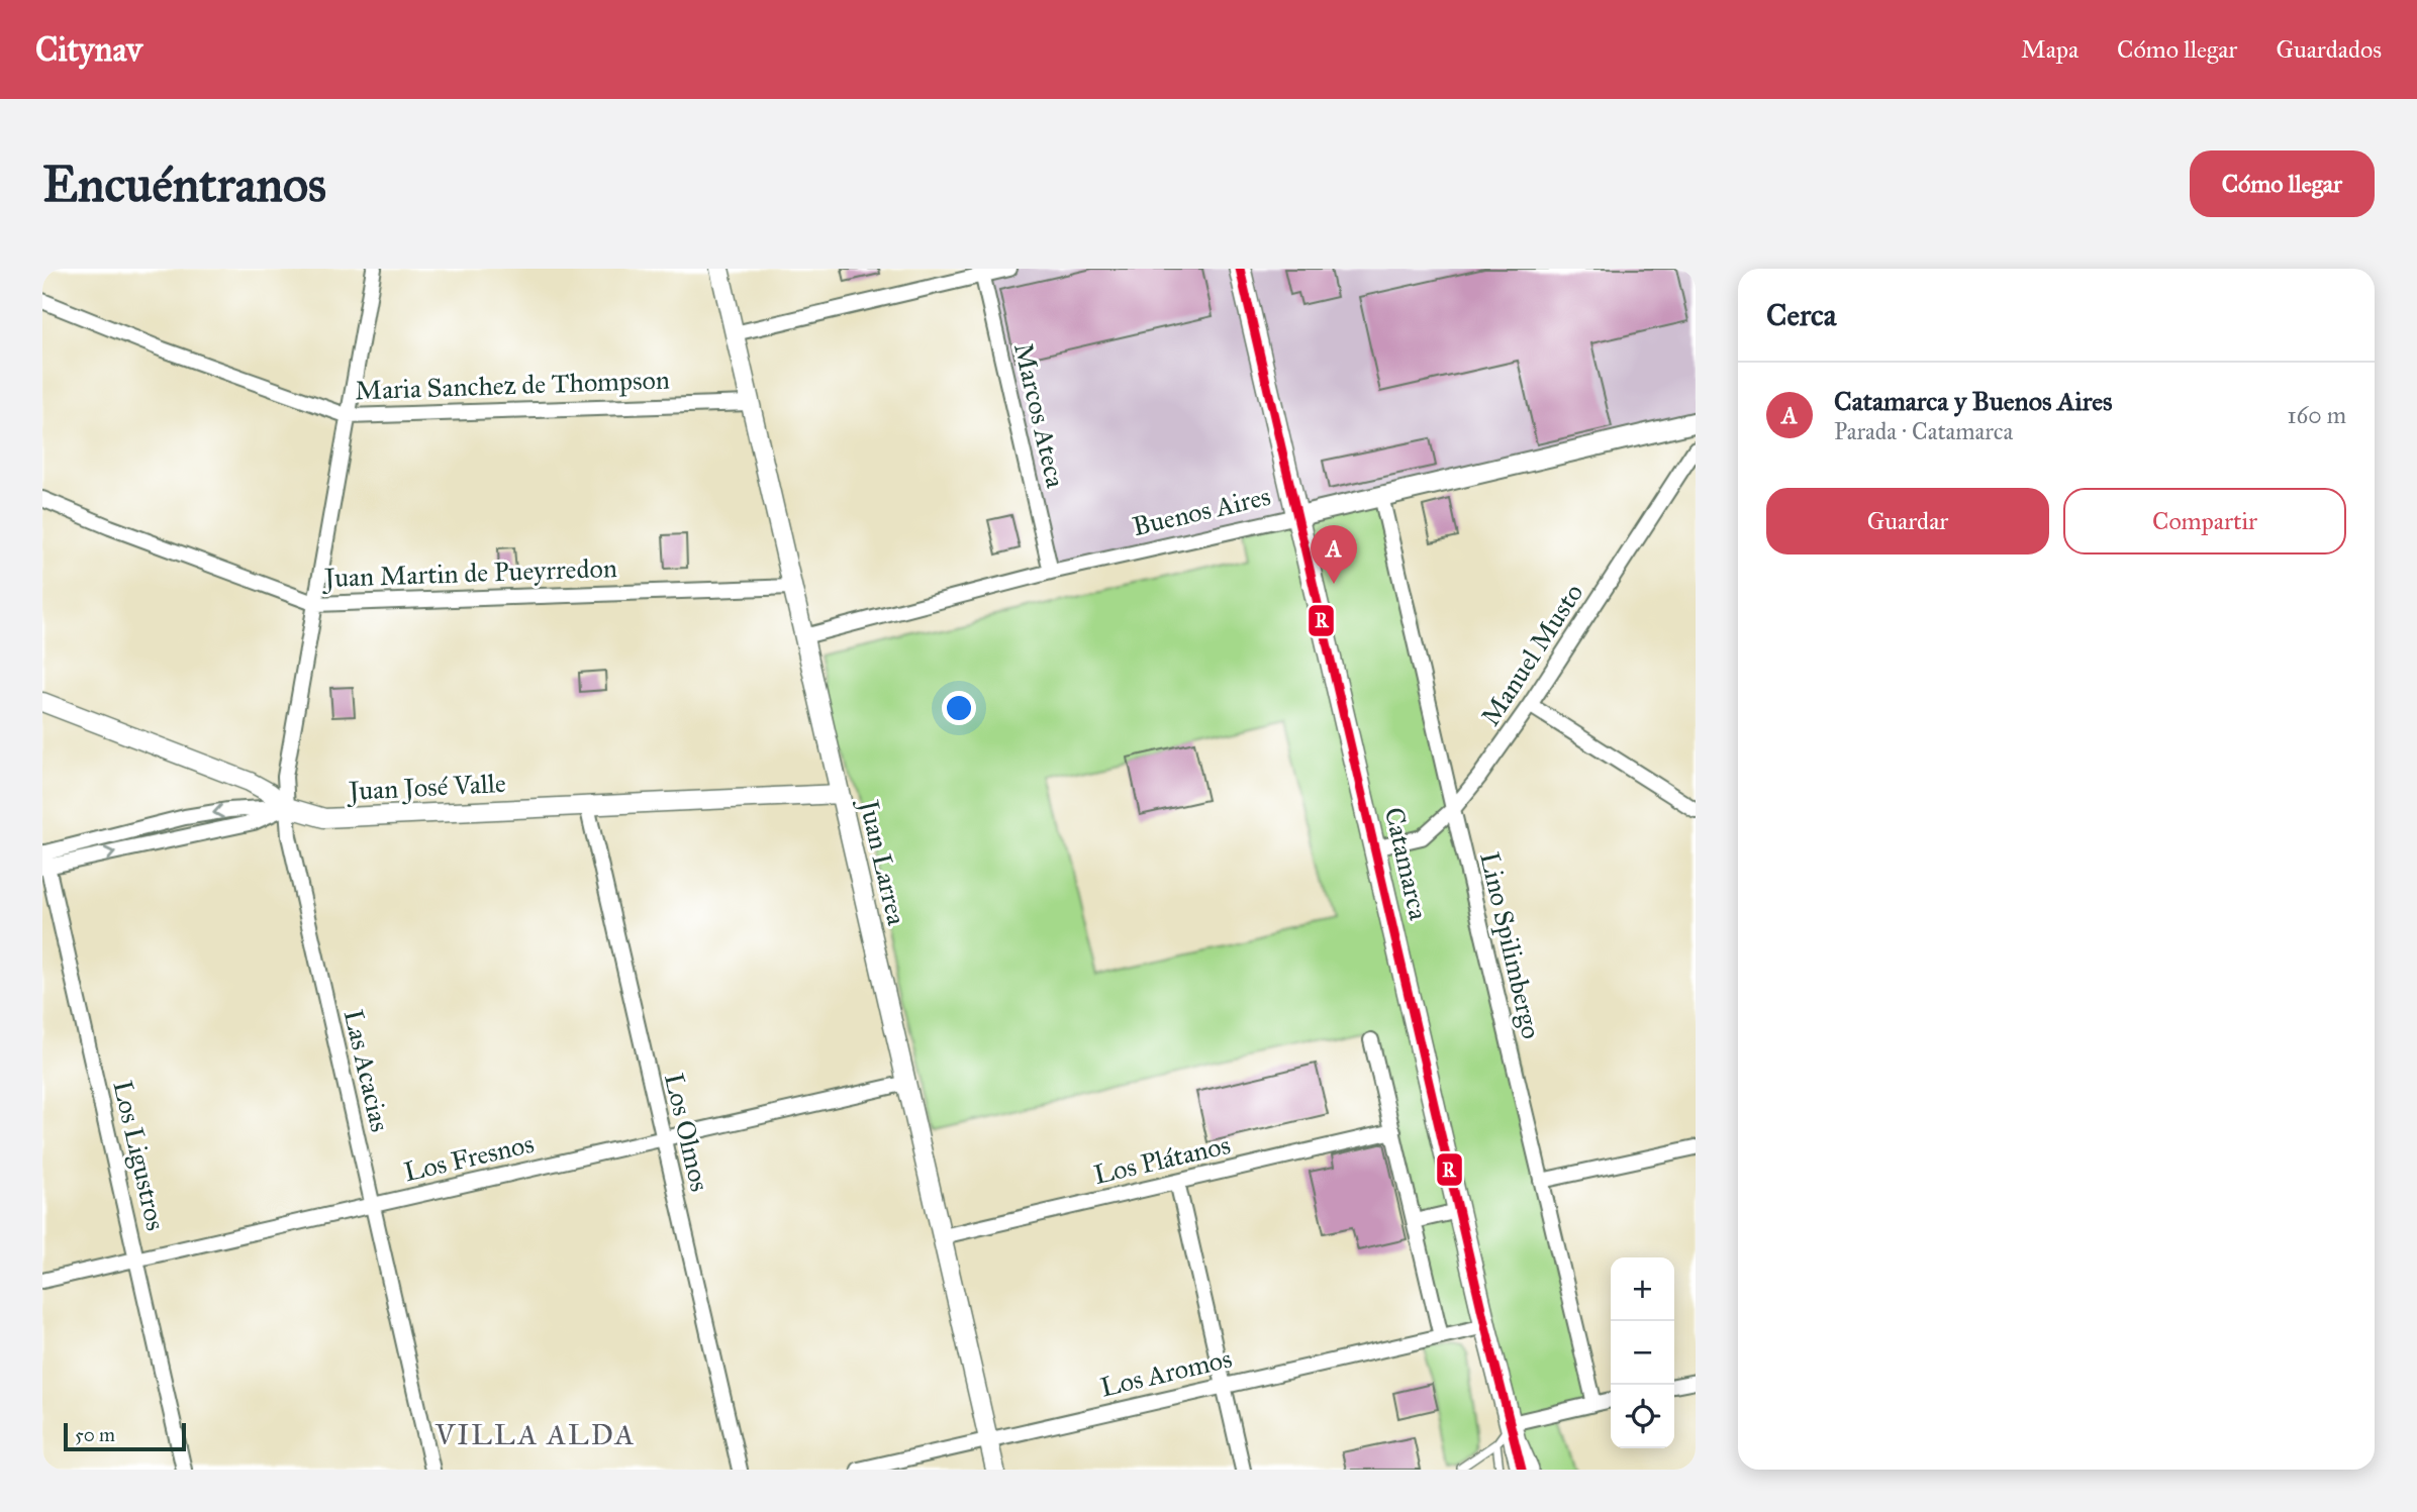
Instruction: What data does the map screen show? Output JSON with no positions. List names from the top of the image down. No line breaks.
{"streets":{"main road":["Buenos Aires","Catamarca"],"street":["Maria Sanchez de Thompson","Marcos Ateca","Juan Martin de Pueyrredon","Manuel Musto","Juan José Valle","Juan Larrea","Lino Spilimbergo","Las Acacias","Los Olmos","Los Ligustros","Los Fresnos","Los Plátanos","Los Aromos"]},"crossings":[["Maria Sanchez de Thompson","Juan Larrea"],["Maria Sanchez de Thompson","Las Acacias"],["Marcos Ateca","Buenos Aires"],["Buenos Aires","Juan Larrea"],["Buenos Aires","Catamarca"],["Buenos Aires","Lino Spilimbergo"],["Juan Martin de Pueyrredon","Juan Larrea"],["Juan Martin de Pueyrredon","Las Acacias"],["Manuel Musto","Catamarca"],["Manuel Musto","Lino Spilimbergo"],["Juan José Valle","Juan Larrea"],["Juan José Valle","Las Acacias"],["Juan José Valle","Los Olmos"],["Juan Larrea","Los Fresnos"],["Juan Larrea","Los Plátanos"],["Juan Larrea","Los Aromos"],["Catamarca","Los Aromos"],["Las Acacias","Los Fresnos"],["Los Olmos","Los Fresnos"],["Los Ligustros","Los Fresnos"]],"districts":["VILLA ALDA"],"lines":["transit line R"],"scale_bar":"50 m","page":{"header":"Citynav","nav":["Mapa","Cómo llegar","Guardados"],"buttons":["Cómo llegar",["Guardar","Compartir"]],"title":"Encuéntranos","heading":"Cerca","list":[{"mark":"A","name":"Catamarca y Buenos Aires","note":"Parada · Catamarca","value":"160 m"}],"pins":"A","map_buttons":["+","−"],"scale":"50 m"}}
